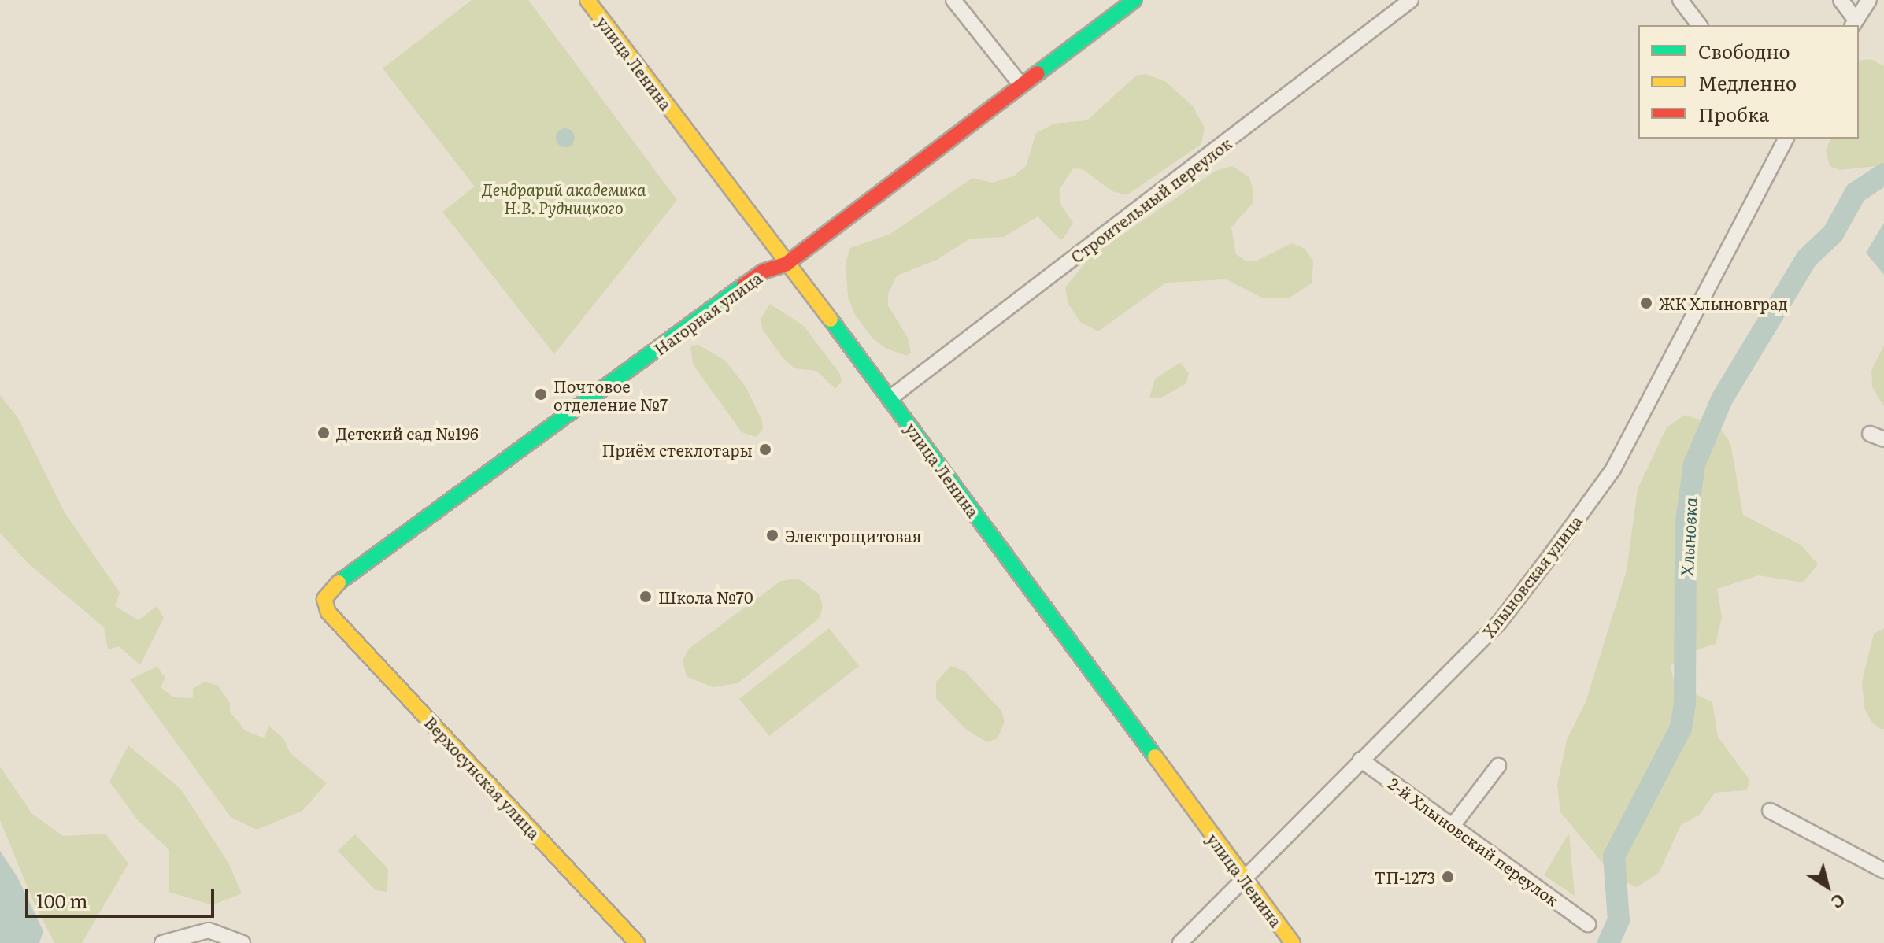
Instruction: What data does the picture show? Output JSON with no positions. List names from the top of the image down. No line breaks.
{"streets":{"street":["улица Ленина","Строительный переулок","Нагорная улица","Хлыновская улица","Верхосунская улица","2-й Хлыновский переулок"]},"crossings":[["улица Ленина","Строительный переулок"],["улица Ленина","Нагорная улица"],["улица Ленина","Хлыновская улица"],["Нагорная улица","Верхосунская улица"],["Хлыновская улица","2-й Хлыновский переулок"]],"water":["Хлыновка"],"parks":["Дендрарий академика Н.В. Рудницкого"],"places":["ЖК Хлыновград","Почтовое отделение №7","Детский сад №196","Приём стеклотары","Электрощитовая","Школа №70","ТП-1273"],"legend":["Свободно","Медленно","Пробка"],"scale_bar":"100 m","north":"bottom right"}
